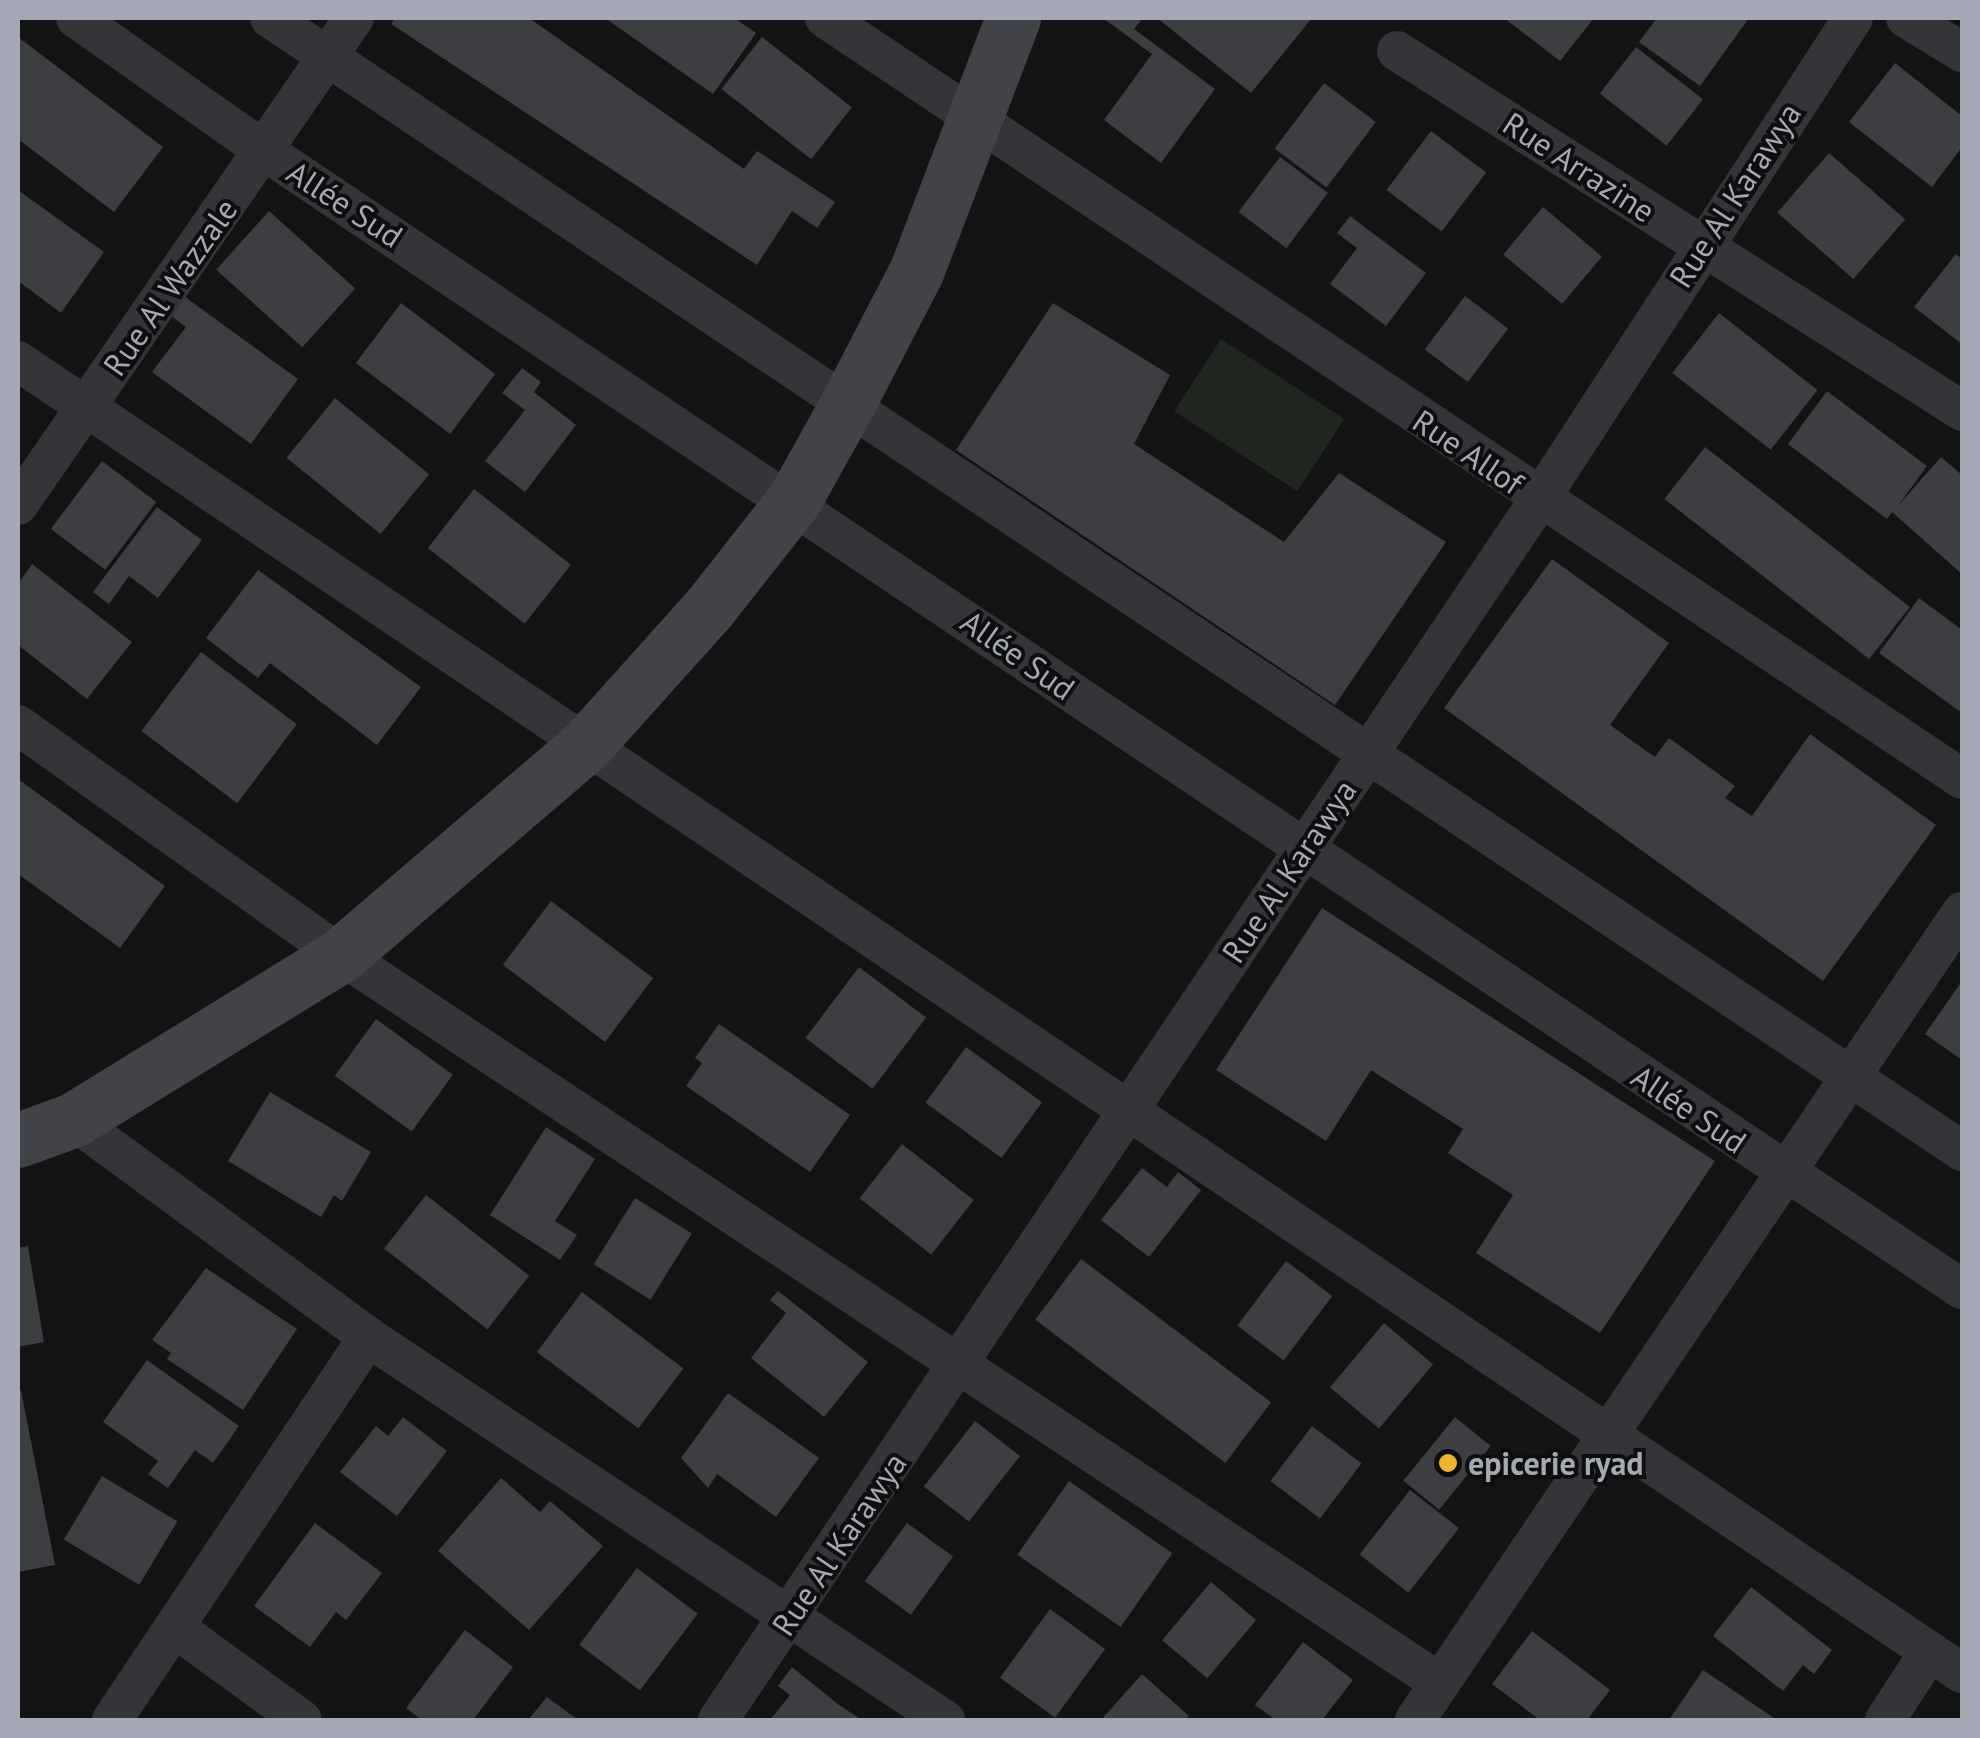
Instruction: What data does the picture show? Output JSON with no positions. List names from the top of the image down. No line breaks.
{"streets":{"street":["Rue Arrazine","Rue Al Karawya","Allée Sud","Rue Al Wazzale","Rue Allof"]},"crossings":[["Rue Arrazine","Rue Al Karawya"],["Rue Al Karawya","Allée Sud"],["Rue Al Karawya","Rue Allof"],["Allée Sud","Rue Al Wazzale"]],"places":["epicerie ryad"]}
